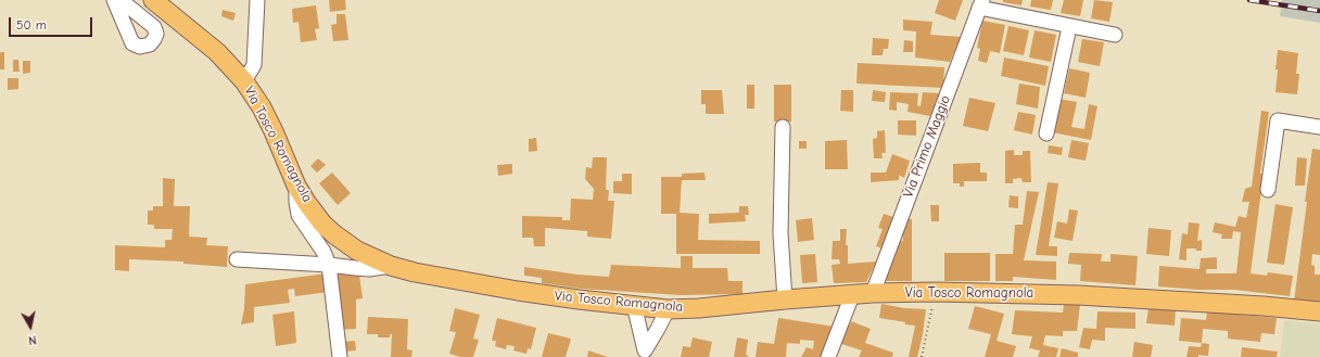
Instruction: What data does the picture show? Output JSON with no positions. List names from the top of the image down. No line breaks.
{"streets":{"main road":["Via Tosco Romagnola"],"street":["Via Primo Maggio"]},"crossings":[["Via Tosco Romagnola","Via Primo Maggio"]],"scale_bar":"50 m","north":"bottom"}
